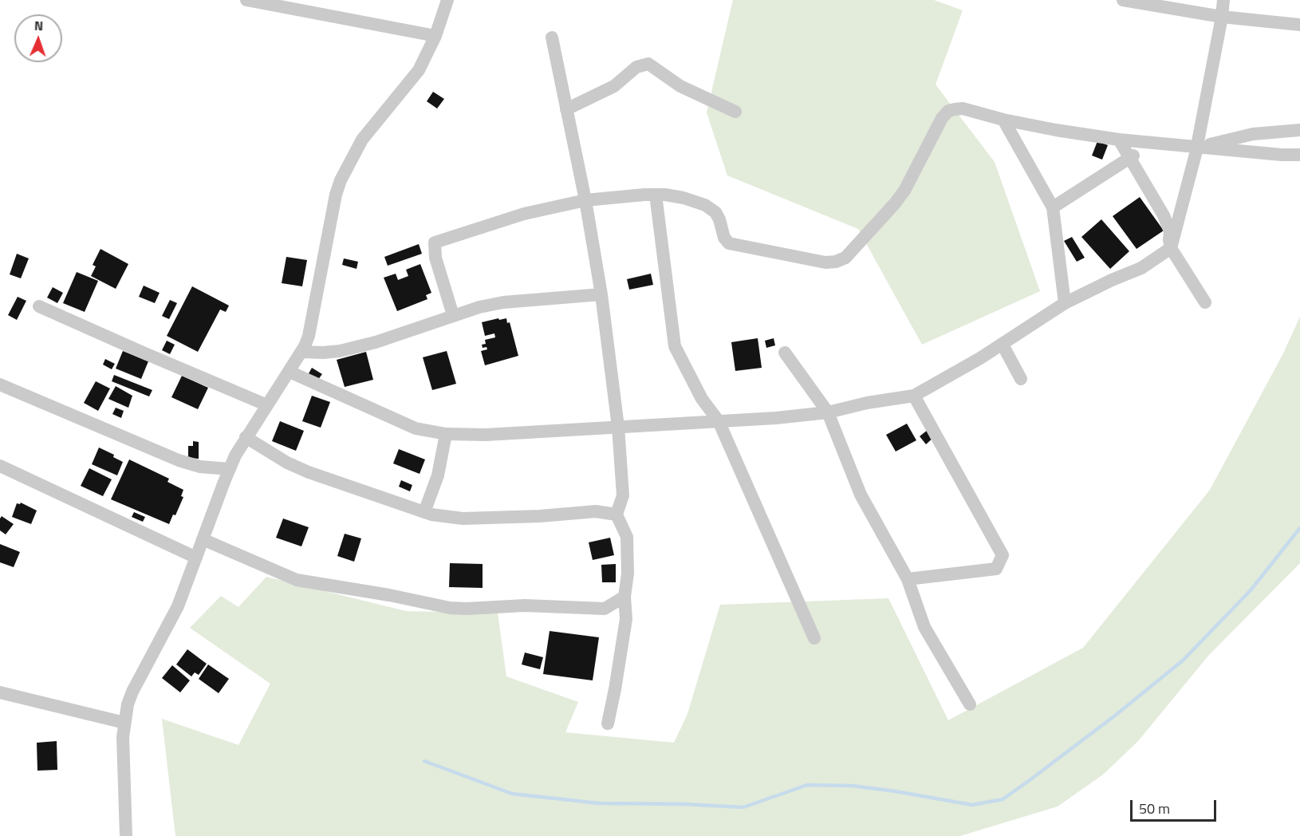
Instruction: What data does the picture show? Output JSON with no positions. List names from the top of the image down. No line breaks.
{"scale_bar":"50 m","north":"top"}
